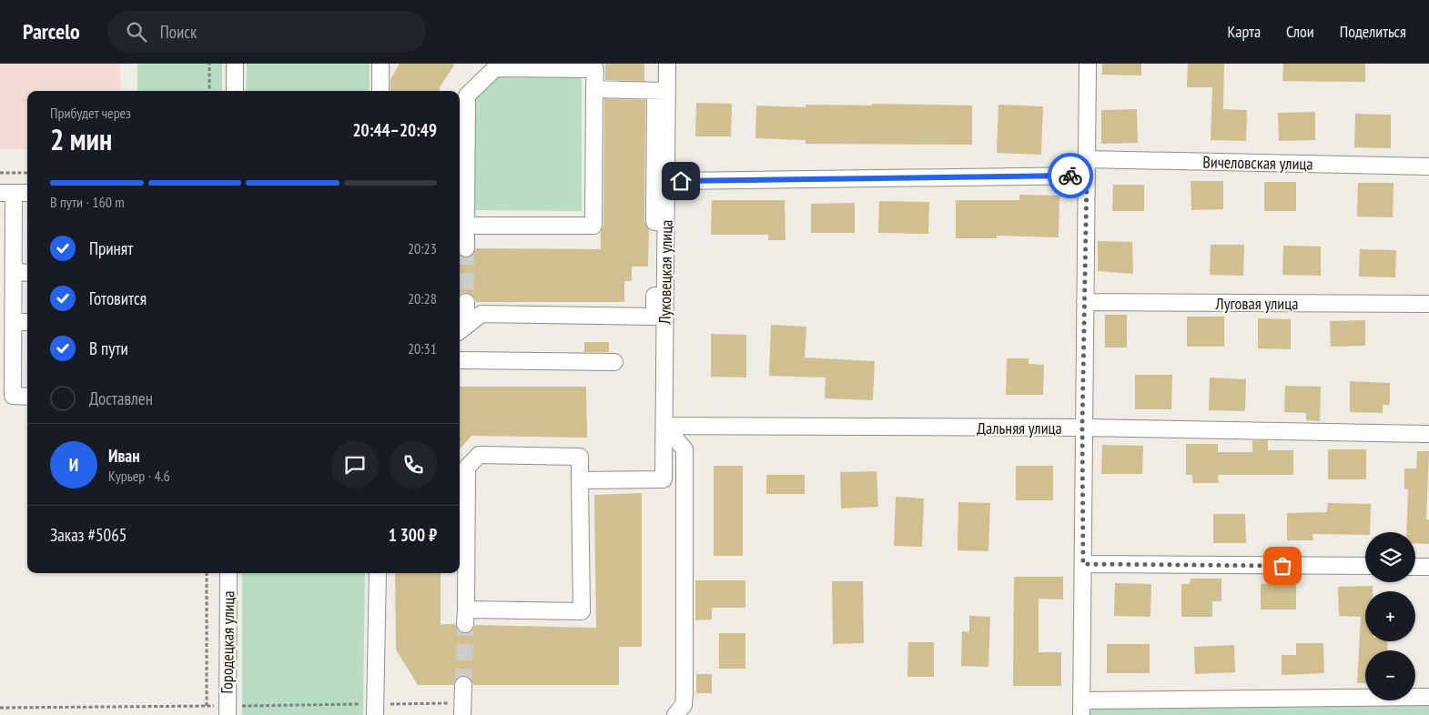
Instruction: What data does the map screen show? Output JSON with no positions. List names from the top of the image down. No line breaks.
{"streets":{"street":["Вичеловская улица","Луковецкая улица","Луговая улица","Дальняя улица","Городецкая улица"]},"crossings":[["Луковецкая улица","Дальняя улица"]],"page":{"header":"Parcelo","search":"Поиск","nav":["Карта","Слои","Поделиться"],"heading":["2 мин","Прибудет через","20:44–20:49"],"panel":["Иван","Курьер · 4.6","Заказ #5065","1 300 ₽"],"bar":"В пути · 160 m","list":[["Принят","20:23"],["Готовится","20:28"],["В пути","20:31"],"Доставлен"],"round":"И","map_buttons":["+","−"]}}
